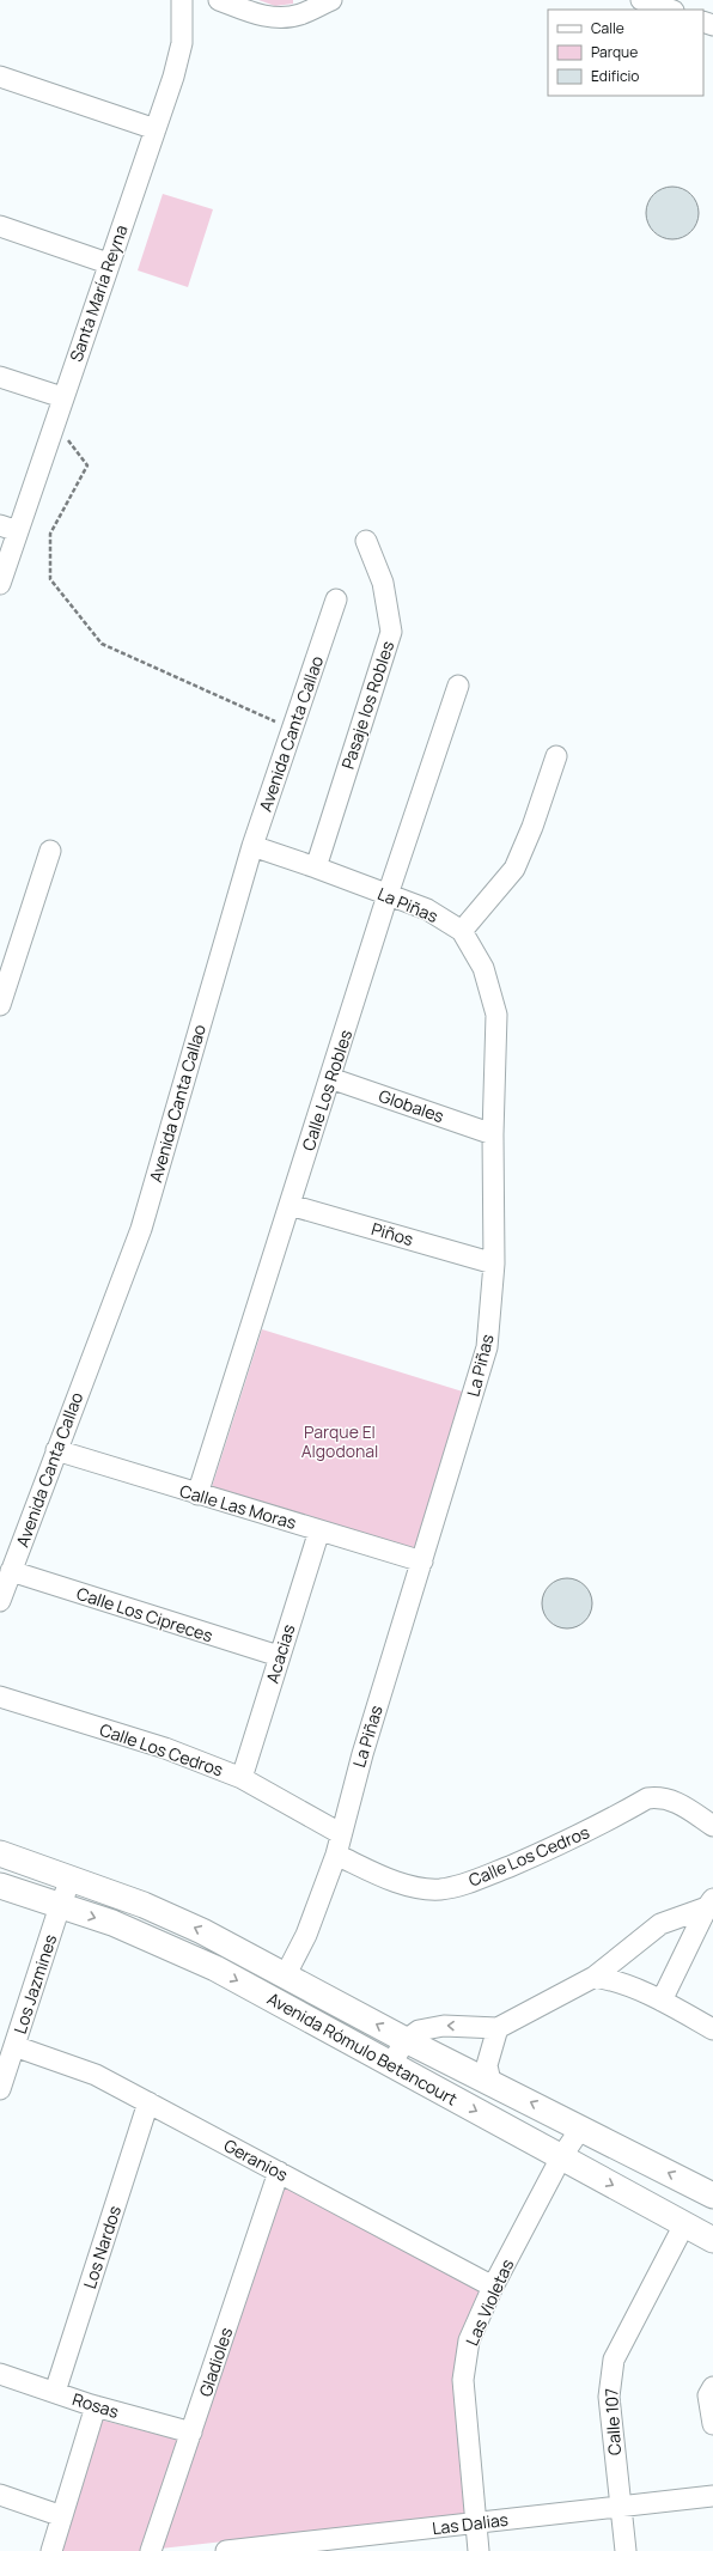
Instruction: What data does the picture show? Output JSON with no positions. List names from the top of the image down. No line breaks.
{"streets":{"street":["Santa María Reyna","Pasaje los Robles","Avenida Canta Callao","La Piñas","Calle Los Robles","Globales","Piños","Calle Las Moras","Calle Los Cipreces","Acacias","Calle Los Cedros","Los Jazmines","Avenida Rómulo Betancourt","Geranios","Los Nardos","Las Violetas","Gladioles","Rosas","Calle 107","Las Dalias"]},"crossings":[["Pasaje los Robles","La Piñas"],["Avenida Canta Callao","La Piñas"],["Avenida Canta Callao","Calle Las Moras"],["Avenida Canta Callao","Calle Los Cipreces"],["La Piñas","Calle Los Robles"],["La Piñas","Globales"],["La Piñas","Piños"],["La Piñas","Calle Las Moras"],["La Piñas","Calle Los Cedros"],["La Piñas","Avenida Rómulo Betancourt"],["Calle Los Robles","Globales"],["Calle Los Robles","Piños"],["Calle Los Robles","Calle Las Moras"],["Calle Las Moras","Acacias"],["Calle Los Cipreces","Acacias"],["Acacias","Calle Los Cedros"],["Los Jazmines","Avenida Rómulo Betancourt"],["Los Jazmines","Geranios"],["Avenida Rómulo Betancourt","Las Violetas"],["Avenida Rómulo Betancourt","Calle 107"],["Geranios","Los Nardos"],["Geranios","Las Violetas"],["Geranios","Gladioles"],["Los Nardos","Rosas"],["Las Violetas","Las Dalias"],["Gladioles","Rosas"],["Calle 107","Las Dalias"]],"parks":["Parque El Algodonal"],"legend":["Calle","Parque","Edificio"]}
